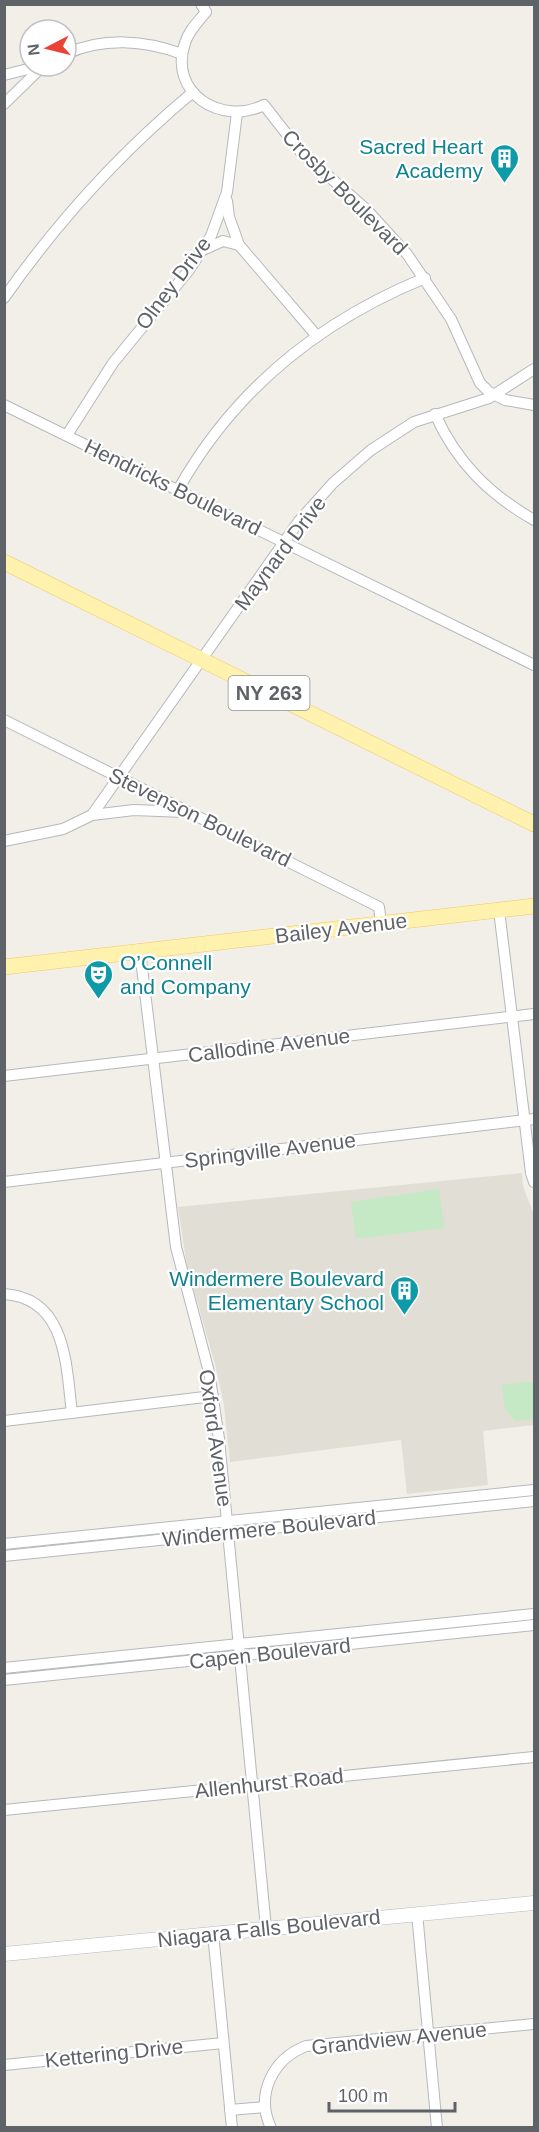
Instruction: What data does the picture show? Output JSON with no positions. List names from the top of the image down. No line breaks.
{"streets":{"main road":["NY 263","Bailey Avenue","Niagara Falls Boulevard"],"street":["Crosby Boulevard","Olney Drive","Hendricks Boulevard","Maynard Drive","Stevenson Boulevard","Callodine Avenue","Springville Avenue","Oxford Avenue","Windermere Boulevard","Capen Boulevard","Allenhurst Road","Grandview Avenue","Kettering Drive"]},"crossings":[["Crosby Boulevard","Olney Drive"],["Crosby Boulevard","Maynard Drive"],["Olney Drive","Hendricks Boulevard"],["Hendricks Boulevard","Maynard Drive"],["Maynard Drive","NY 263"],["Maynard Drive","Stevenson Boulevard"],["Stevenson Boulevard","Bailey Avenue"],["Bailey Avenue","Oxford Avenue"],["Callodine Avenue","Oxford Avenue"],["Springville Avenue","Oxford Avenue"],["Oxford Avenue","Windermere Boulevard"],["Oxford Avenue","Capen Boulevard"],["Oxford Avenue","Allenhurst Road"],["Oxford Avenue","Niagara Falls Boulevard"]],"places":{"building":["Sacred Heart Academy","Windermere Boulevard Elementary School"],"theatre":["O’Connell and Company"]},"scale_bar":"100 m","north":"left"}
